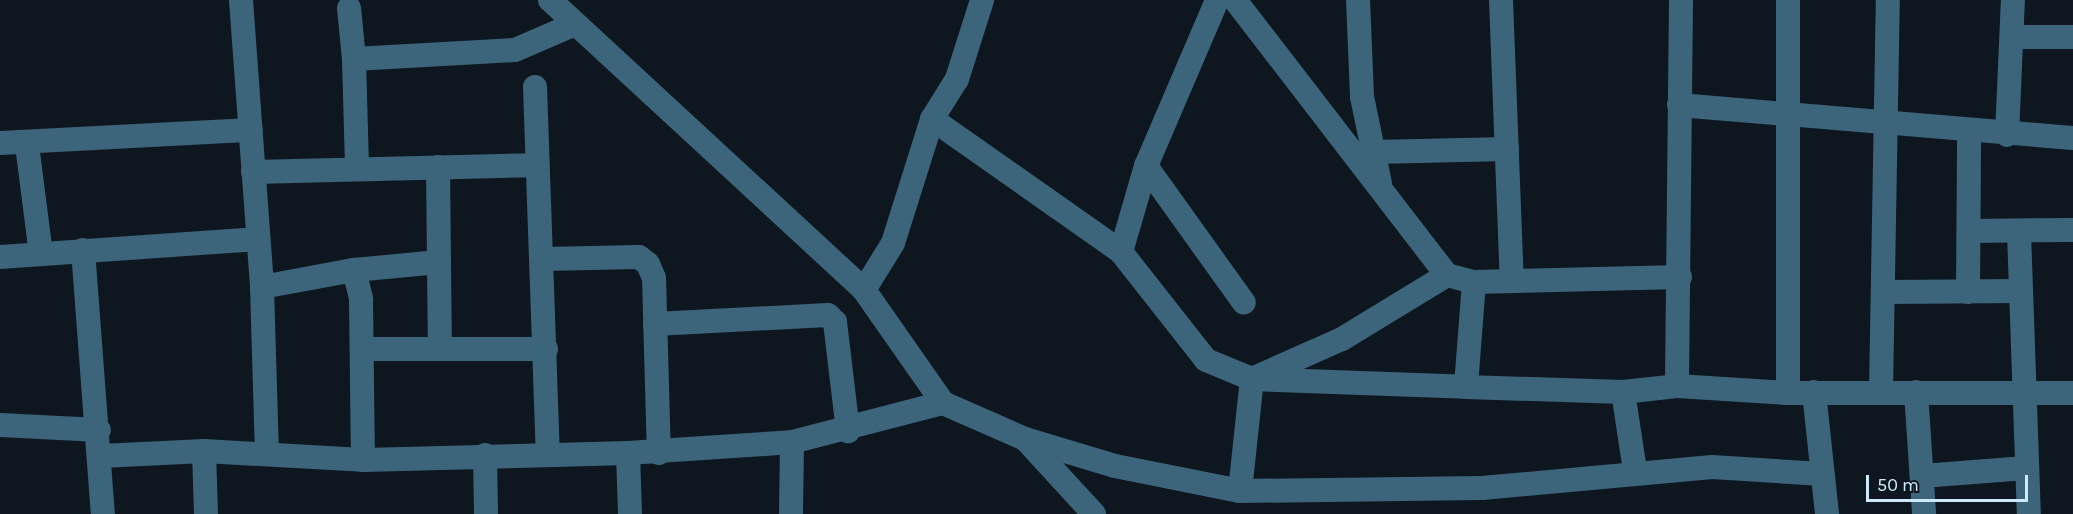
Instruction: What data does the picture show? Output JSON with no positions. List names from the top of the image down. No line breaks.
{"scale_bar":"50 m"}
